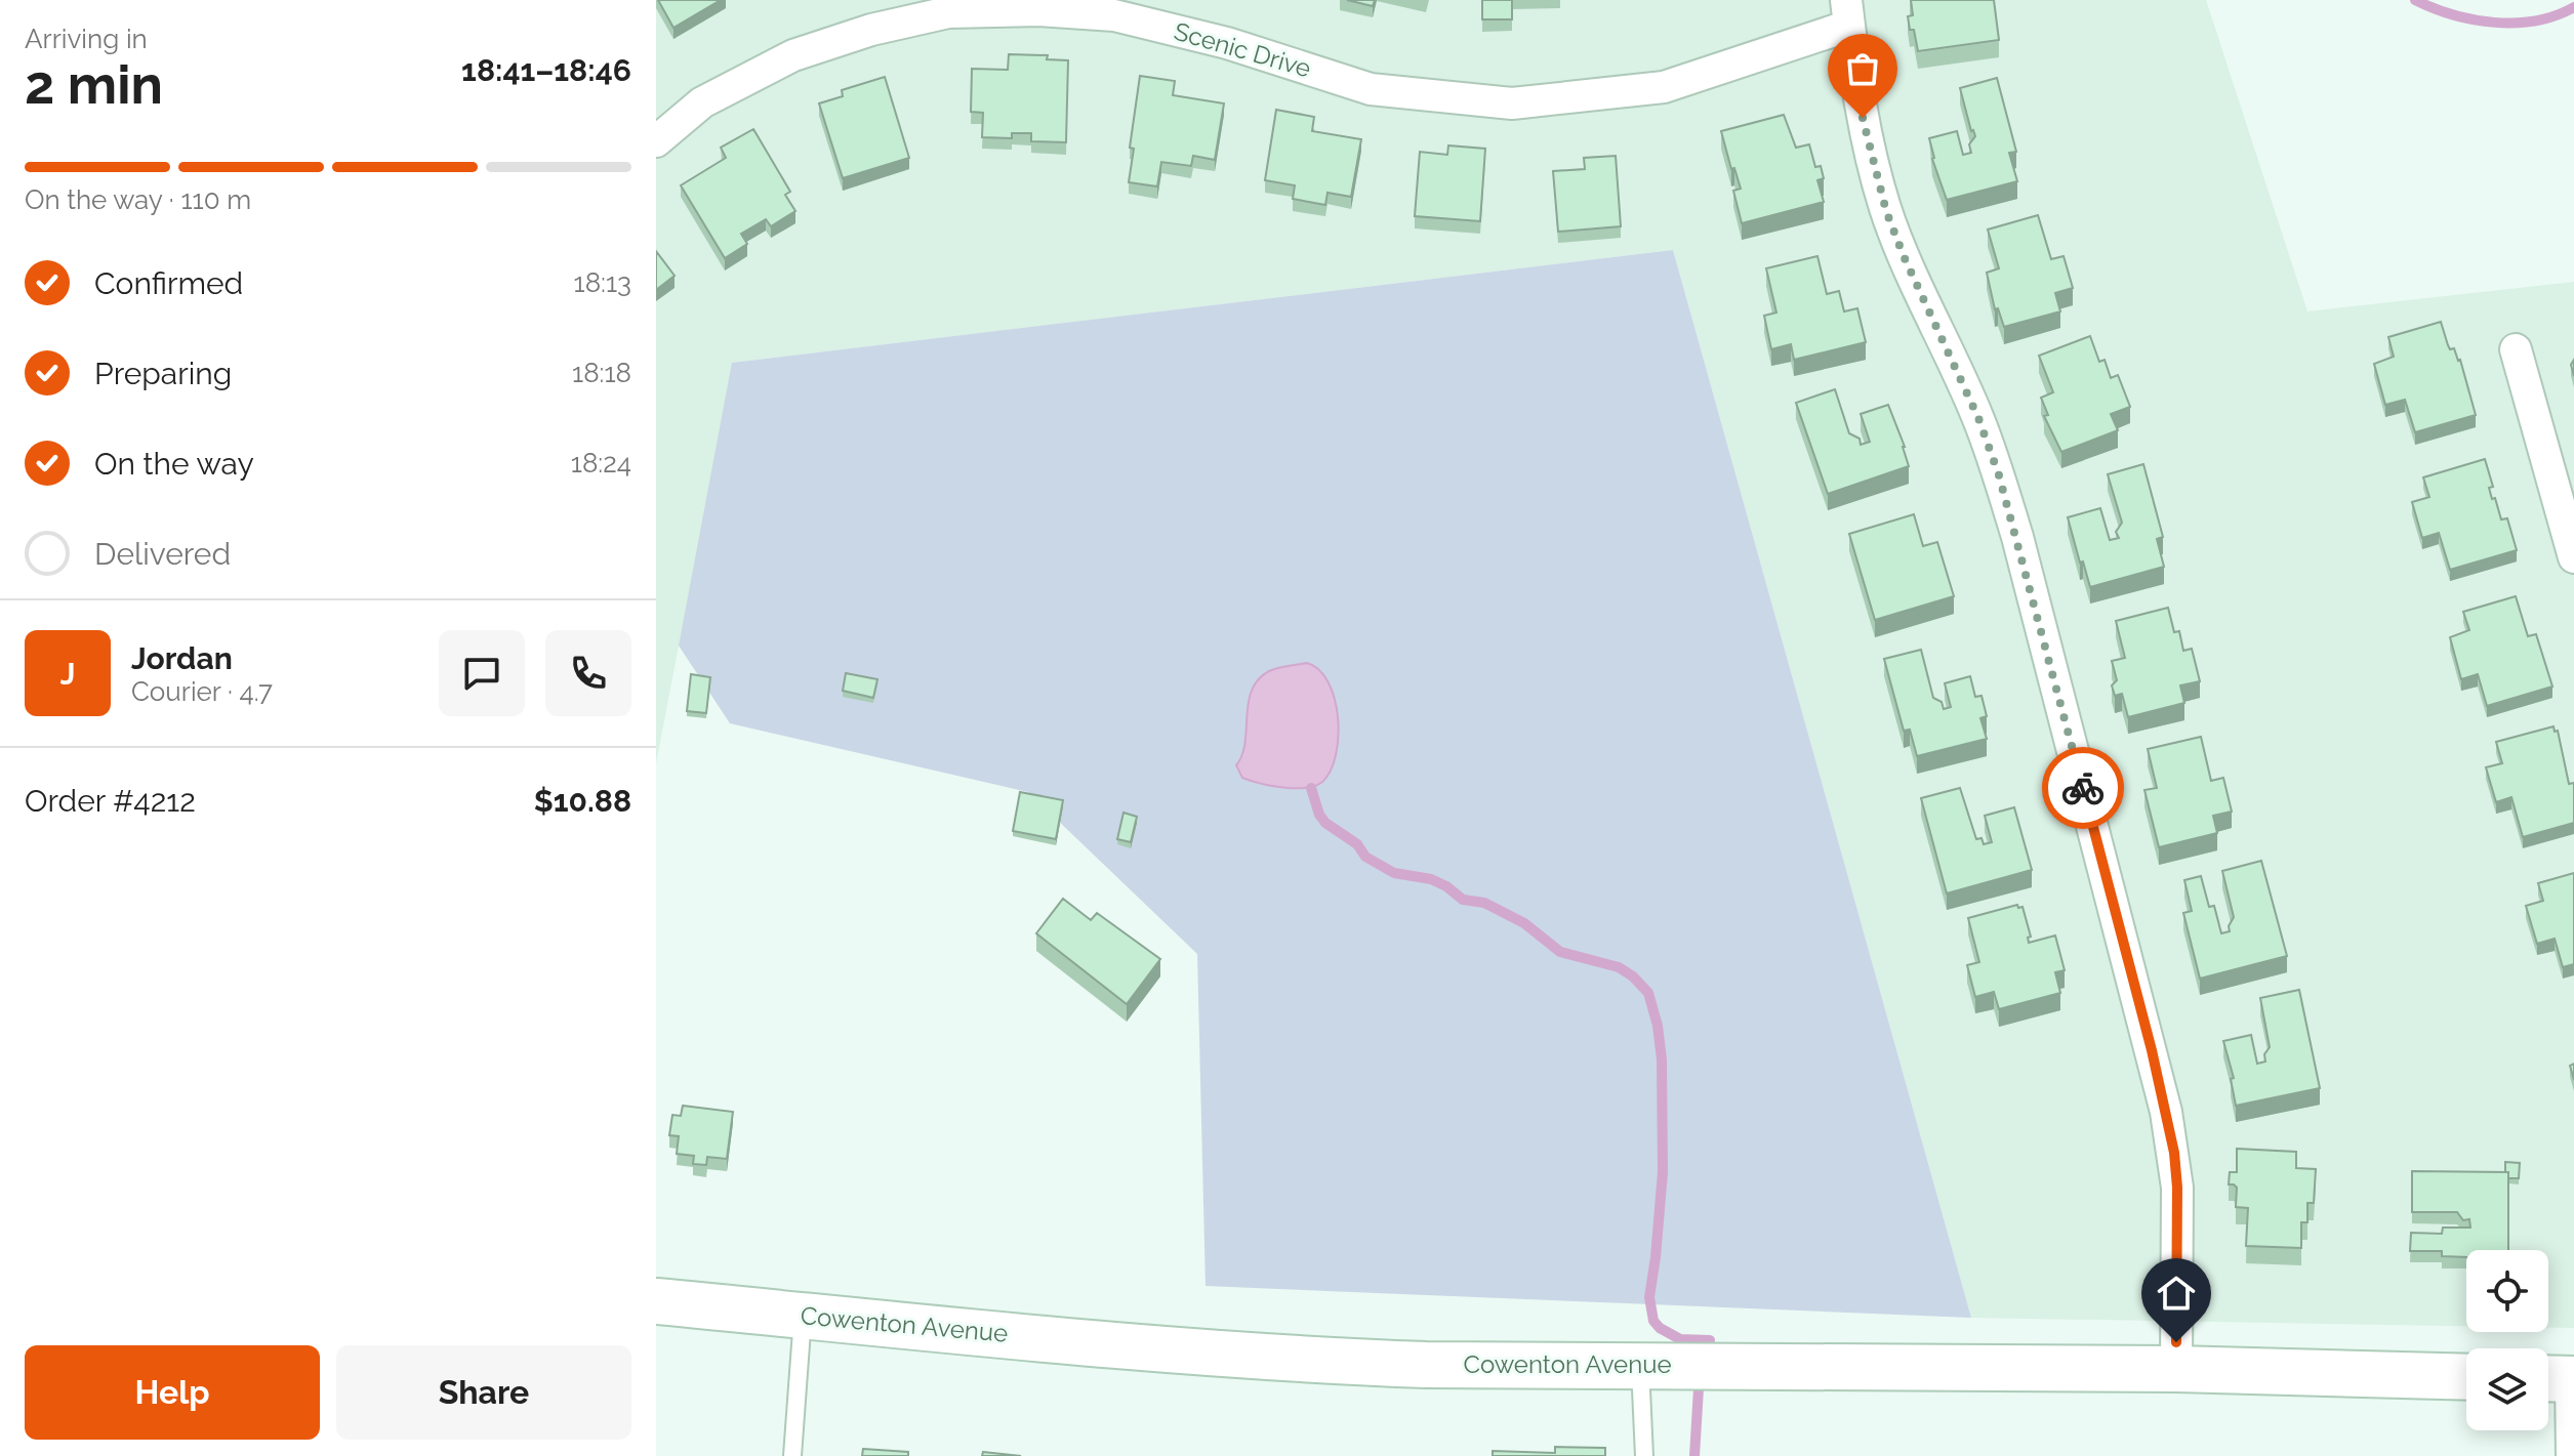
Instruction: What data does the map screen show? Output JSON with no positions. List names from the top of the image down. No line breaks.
{"streets":{"street":["Scenic Drive","Cowenton Avenue"]},"page":{"heading":["2 min","Arriving in","18:41–18:46"],"panel":["Jordan","Courier · 4.7","Order #4212","$10.88"],"bar":"On the way · 110 m","list":[["Confirmed","18:13"],["Preparing","18:18"],["On the way","18:24"],"Delivered"],"round":"J","buttons":["Help","Share"]}}
